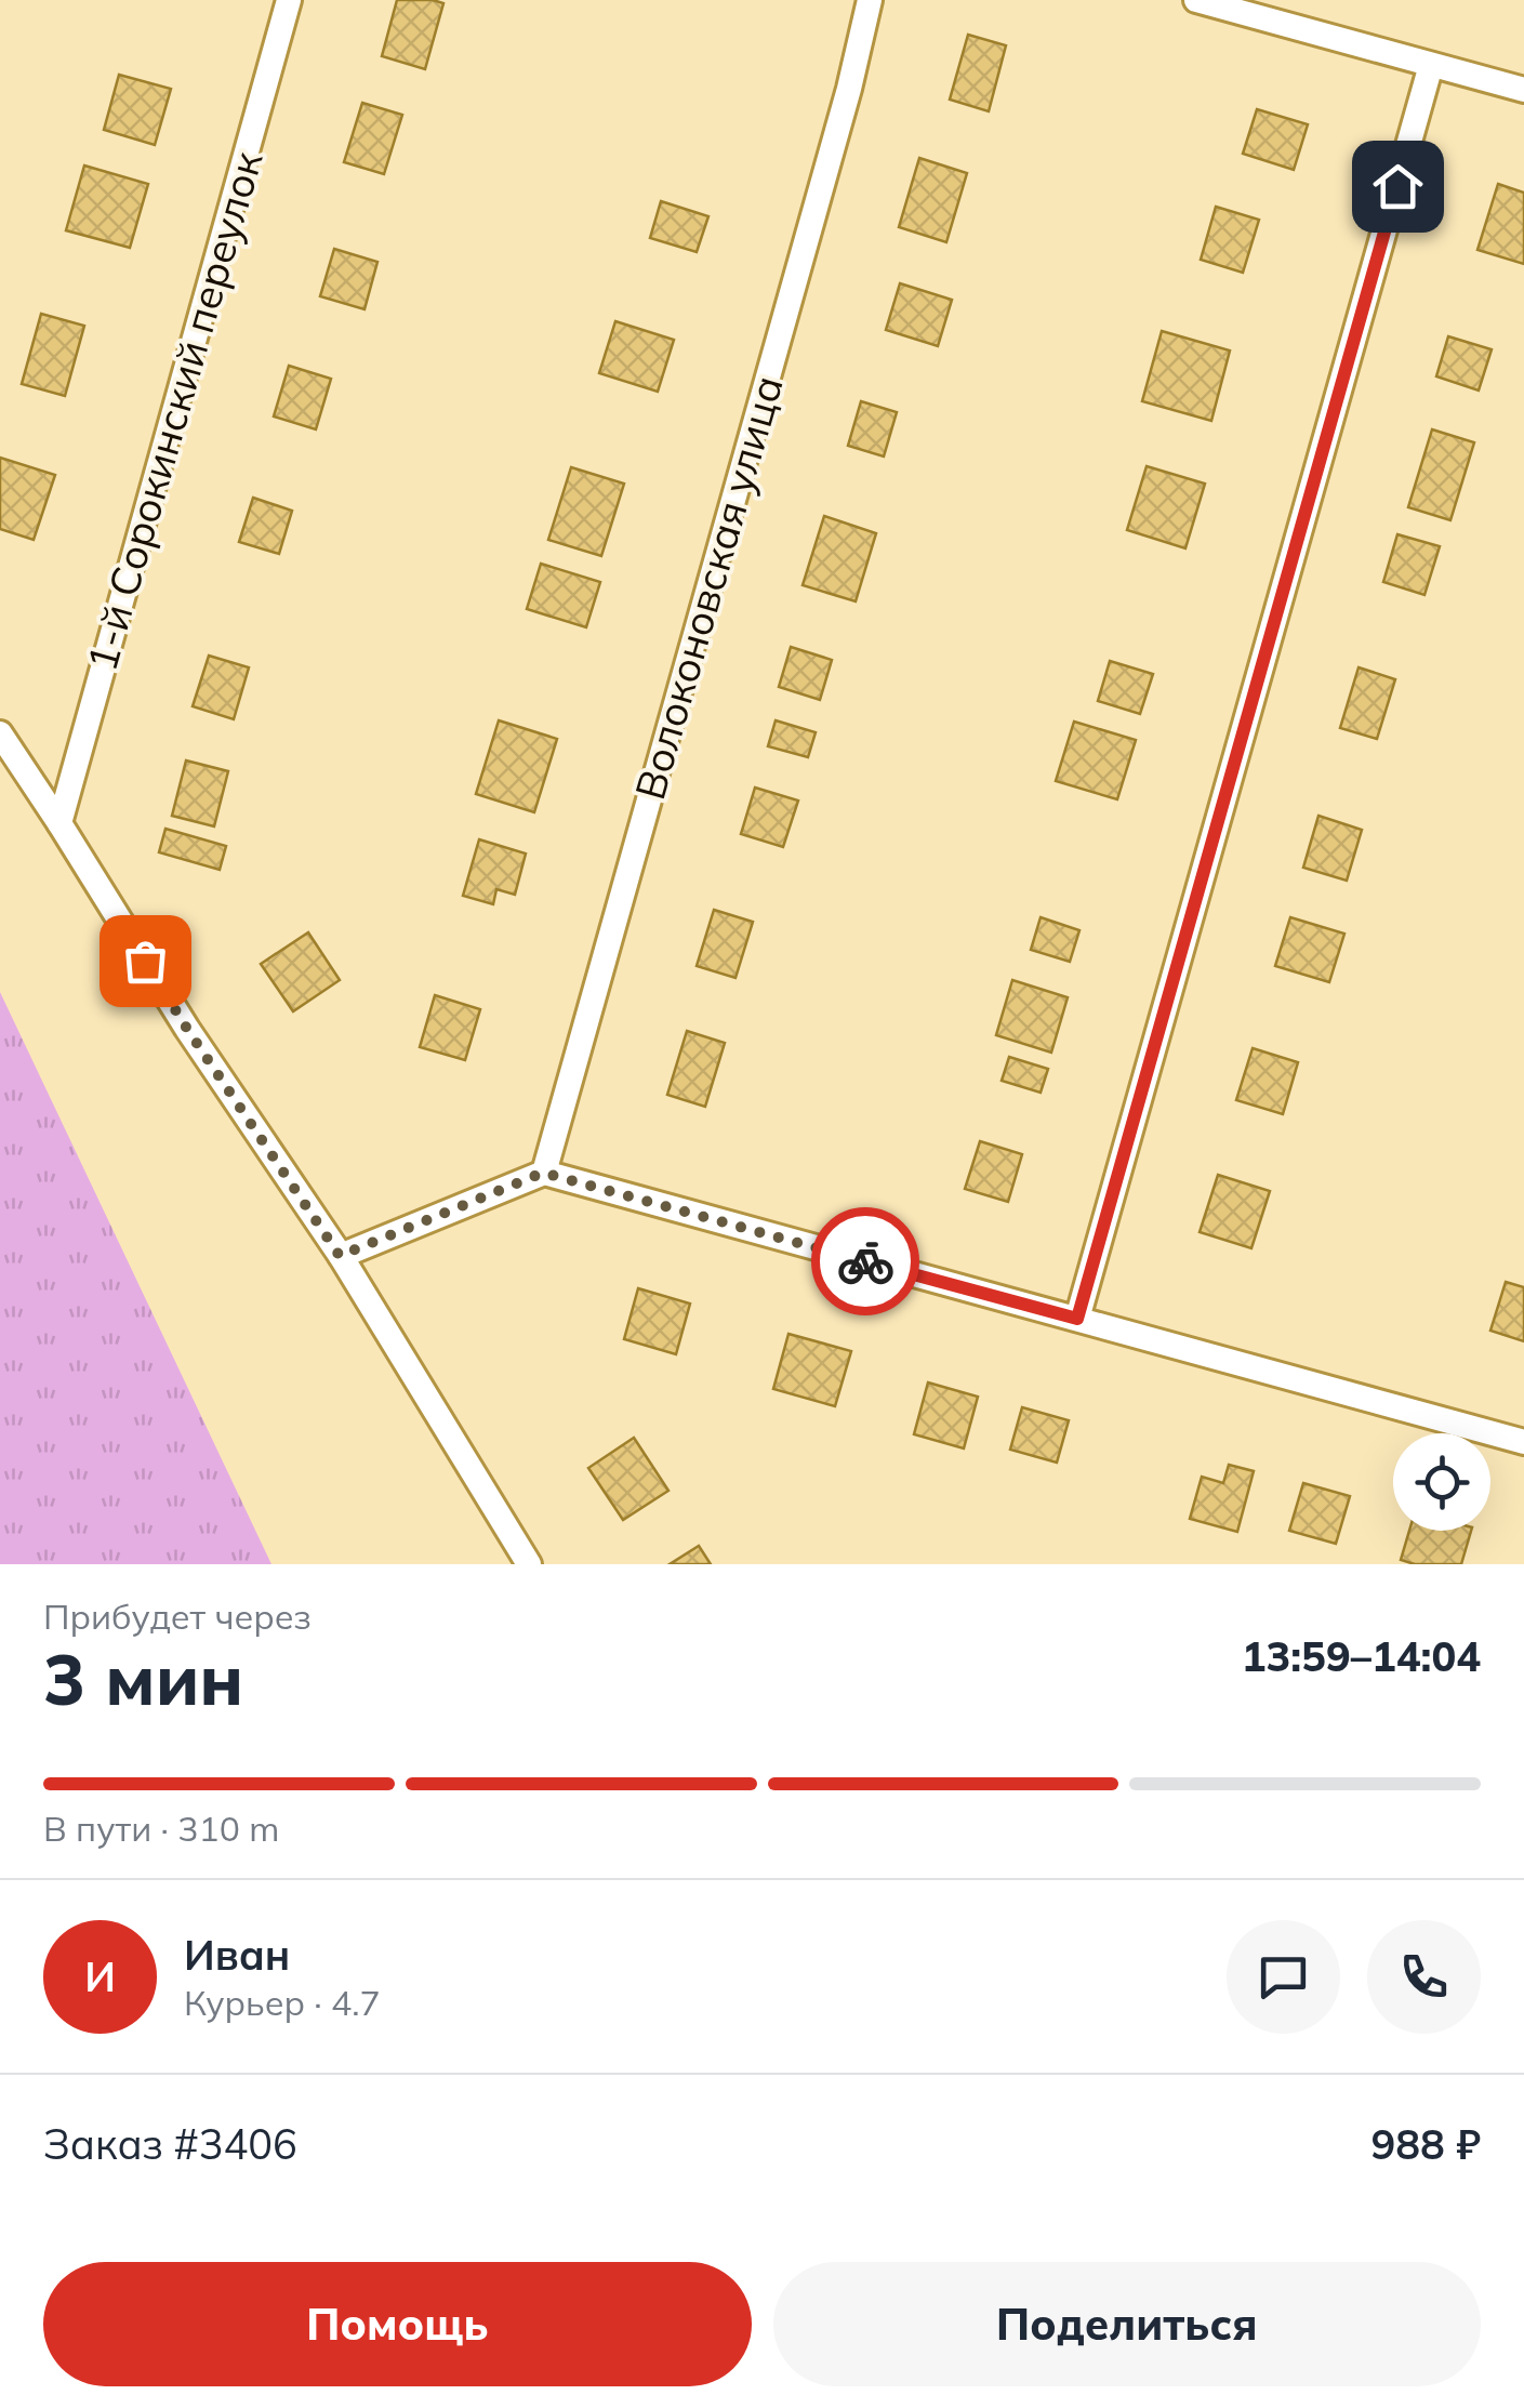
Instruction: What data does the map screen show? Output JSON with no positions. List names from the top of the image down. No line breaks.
{"streets":{"street":["1-й Сорокинский переулок","Волоконовская улица"]},"page":{"heading":["3 мин","Прибудет через","13:59–14:04"],"panel":["Иван","Курьер · 4.7","Заказ #3406","988 ₽"],"bar":"В пути · 310 m","round":"И","buttons":["Помощь","Поделиться"]}}
